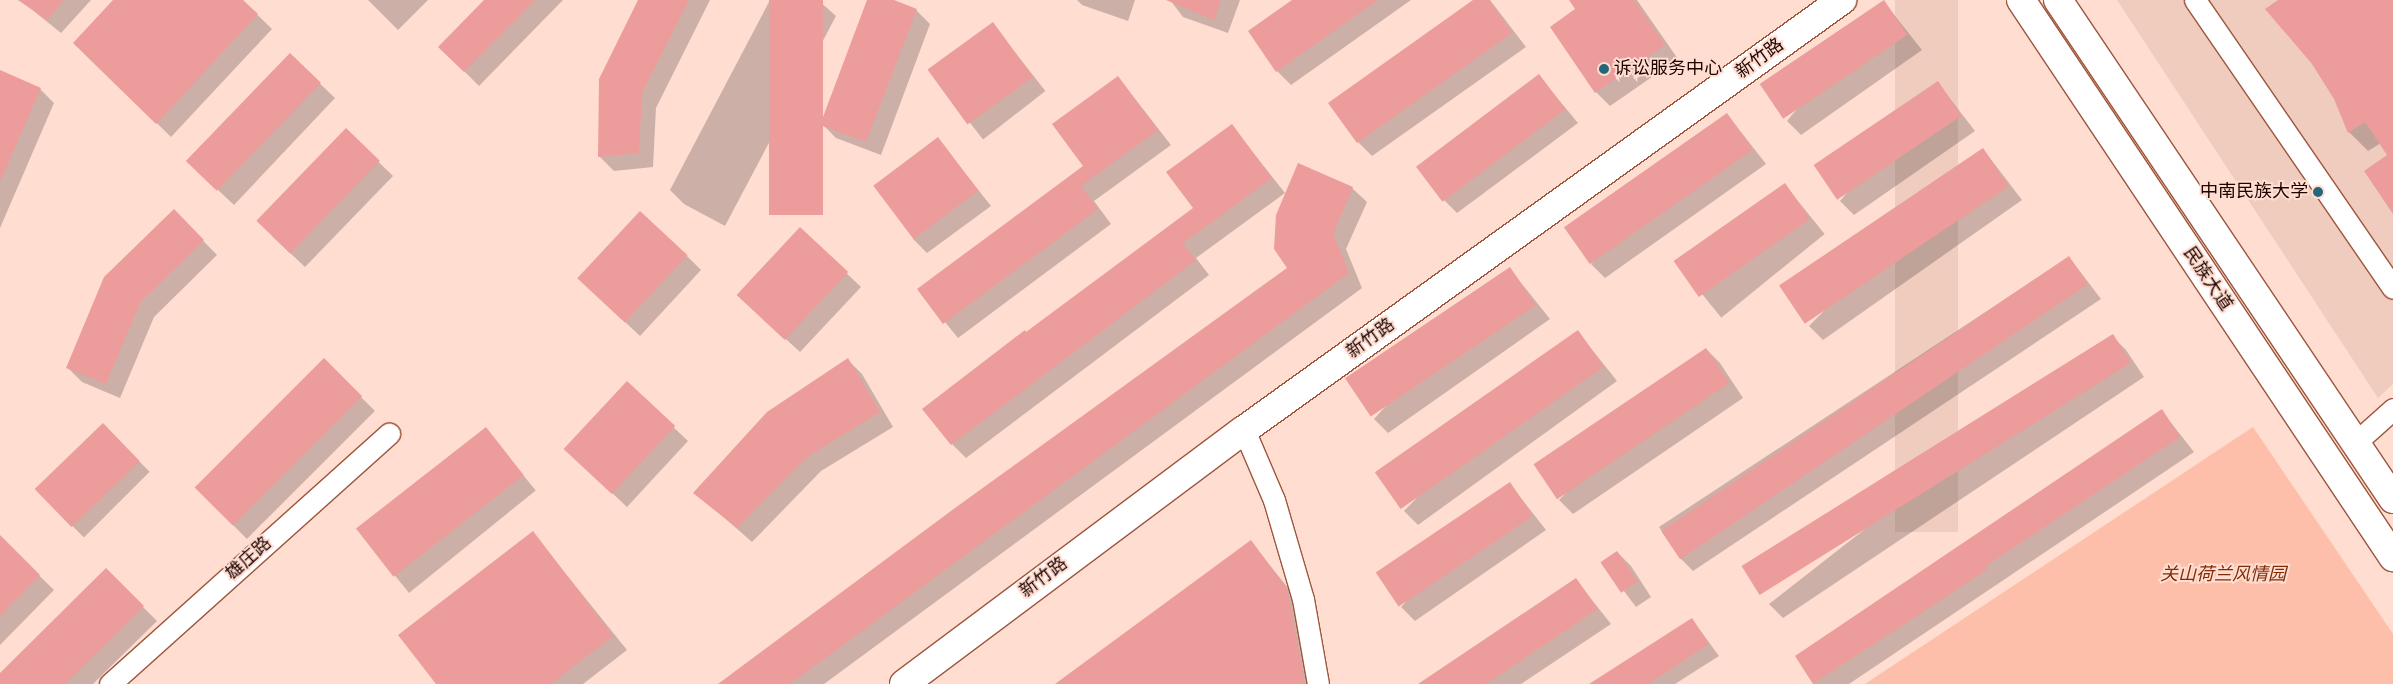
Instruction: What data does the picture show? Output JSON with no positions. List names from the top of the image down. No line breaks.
{"streets":{"main road":["新竹路","民族大道"],"street":["雄庄路"]},"parks":["关山荷兰风情园"],"places":["诉讼服务中心","中南民族大学"]}
